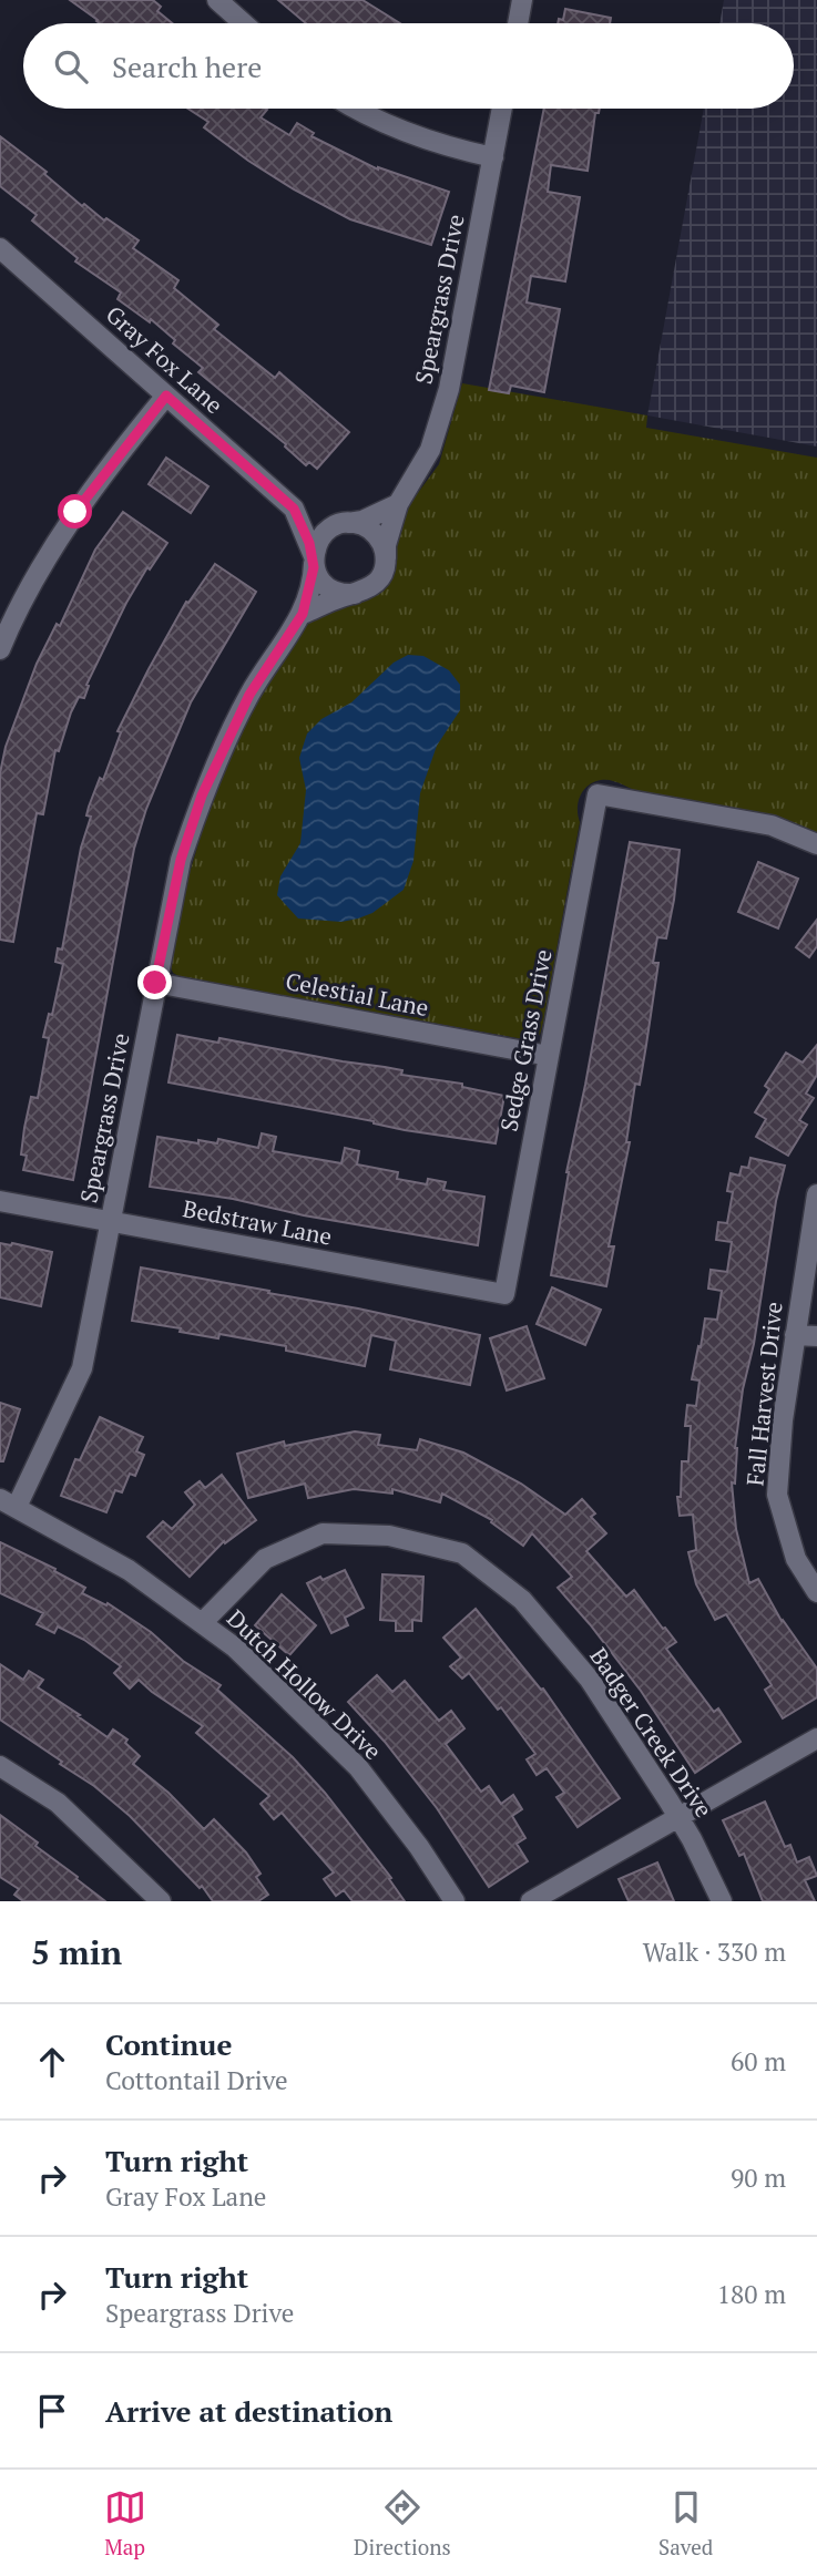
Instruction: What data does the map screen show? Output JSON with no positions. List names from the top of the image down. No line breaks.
{"streets":{"street":["Speargrass Drive","Gray Fox Lane","Celestial Lane","Sedge Grass Drive","Bedstraw Lane","Fall Harvest Drive","Dutch Hollow Drive","Badger Creek Drive"]},"crossings":[["Speargrass Drive","Gray Fox Lane"],["Speargrass Drive","Celestial Lane"],["Speargrass Drive","Bedstraw Lane"],["Speargrass Drive","Dutch Hollow Drive"],["Celestial Lane","Sedge Grass Drive"],["Sedge Grass Drive","Bedstraw Lane"],["Dutch Hollow Drive","Badger Creek Drive"]],"page":{"search":"Search here","heading":["5 min","Walk · 330 m"],"list":[["Continue","Cottontail Drive","60 m"],["Turn right","Gray Fox Lane","90 m"],["Turn right","Speargrass Drive","180 m"],"Arrive at destination"],"nav":["Map","Directions","Saved"]}}
